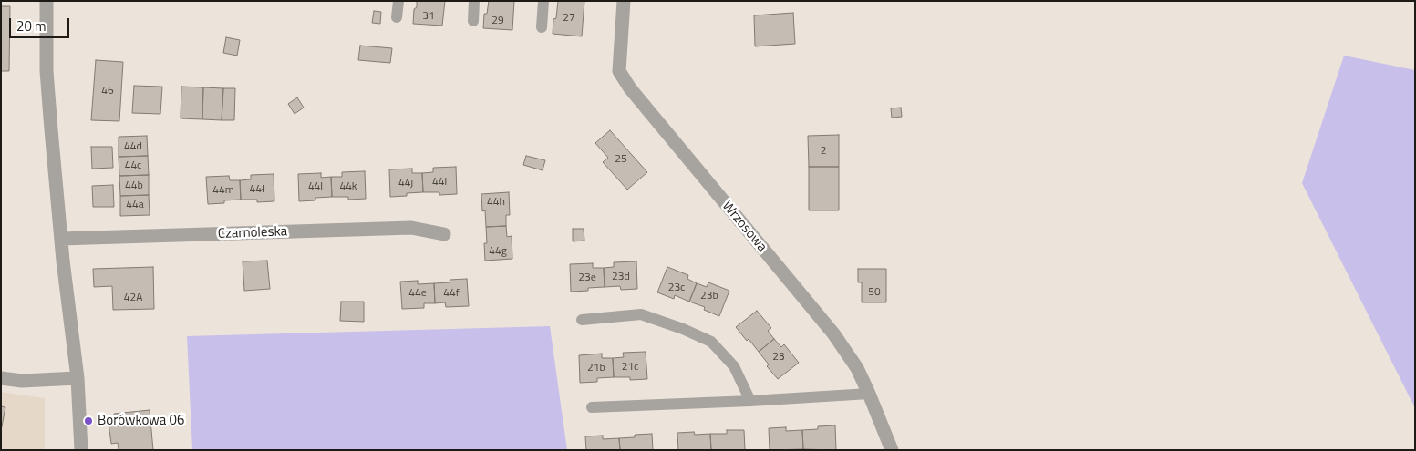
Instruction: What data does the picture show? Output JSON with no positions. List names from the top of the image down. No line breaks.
{"streets":{"street":["Wrzosowa","Czarnoleska"]},"places":["Borówkowa 06"],"house_numbers":["31","27","29","46","44d","2","25","44c","44i","44j","44b","44l","44k","44ł","44m","44h","44a","44g","23d","23e","23c","50","44e","44f","23b","42A","23","21c","21b"],"scale_bar":"20 m"}
